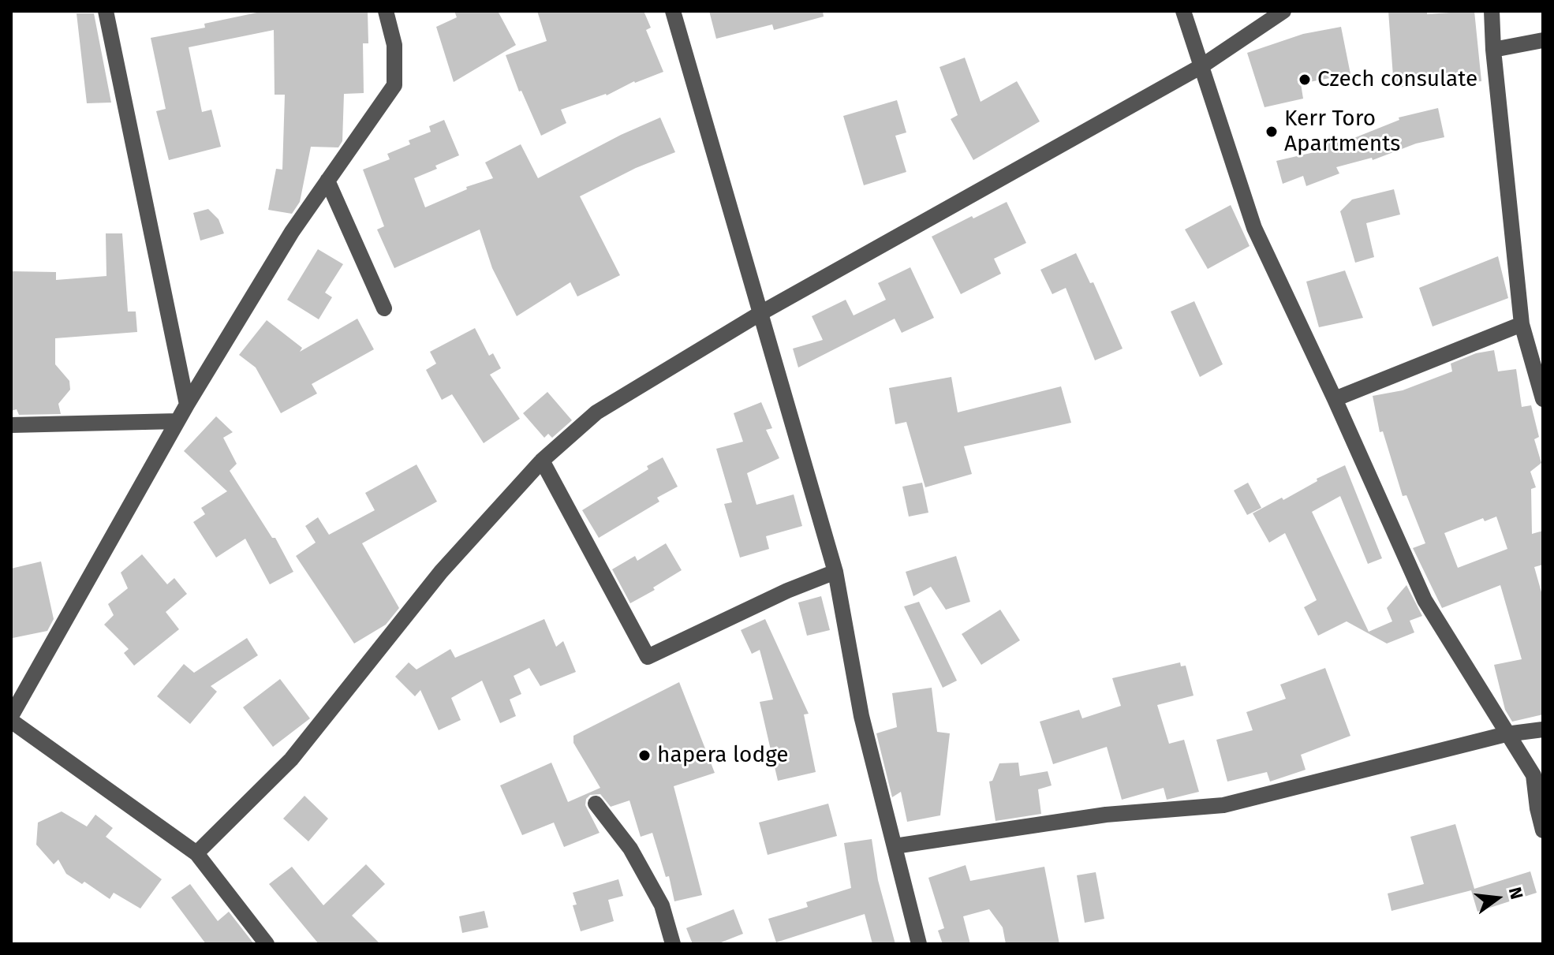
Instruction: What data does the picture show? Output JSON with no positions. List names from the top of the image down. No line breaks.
{"places":["Czech consulate","Kerr Toro Apartments","hapera lodge"],"north":"right"}
